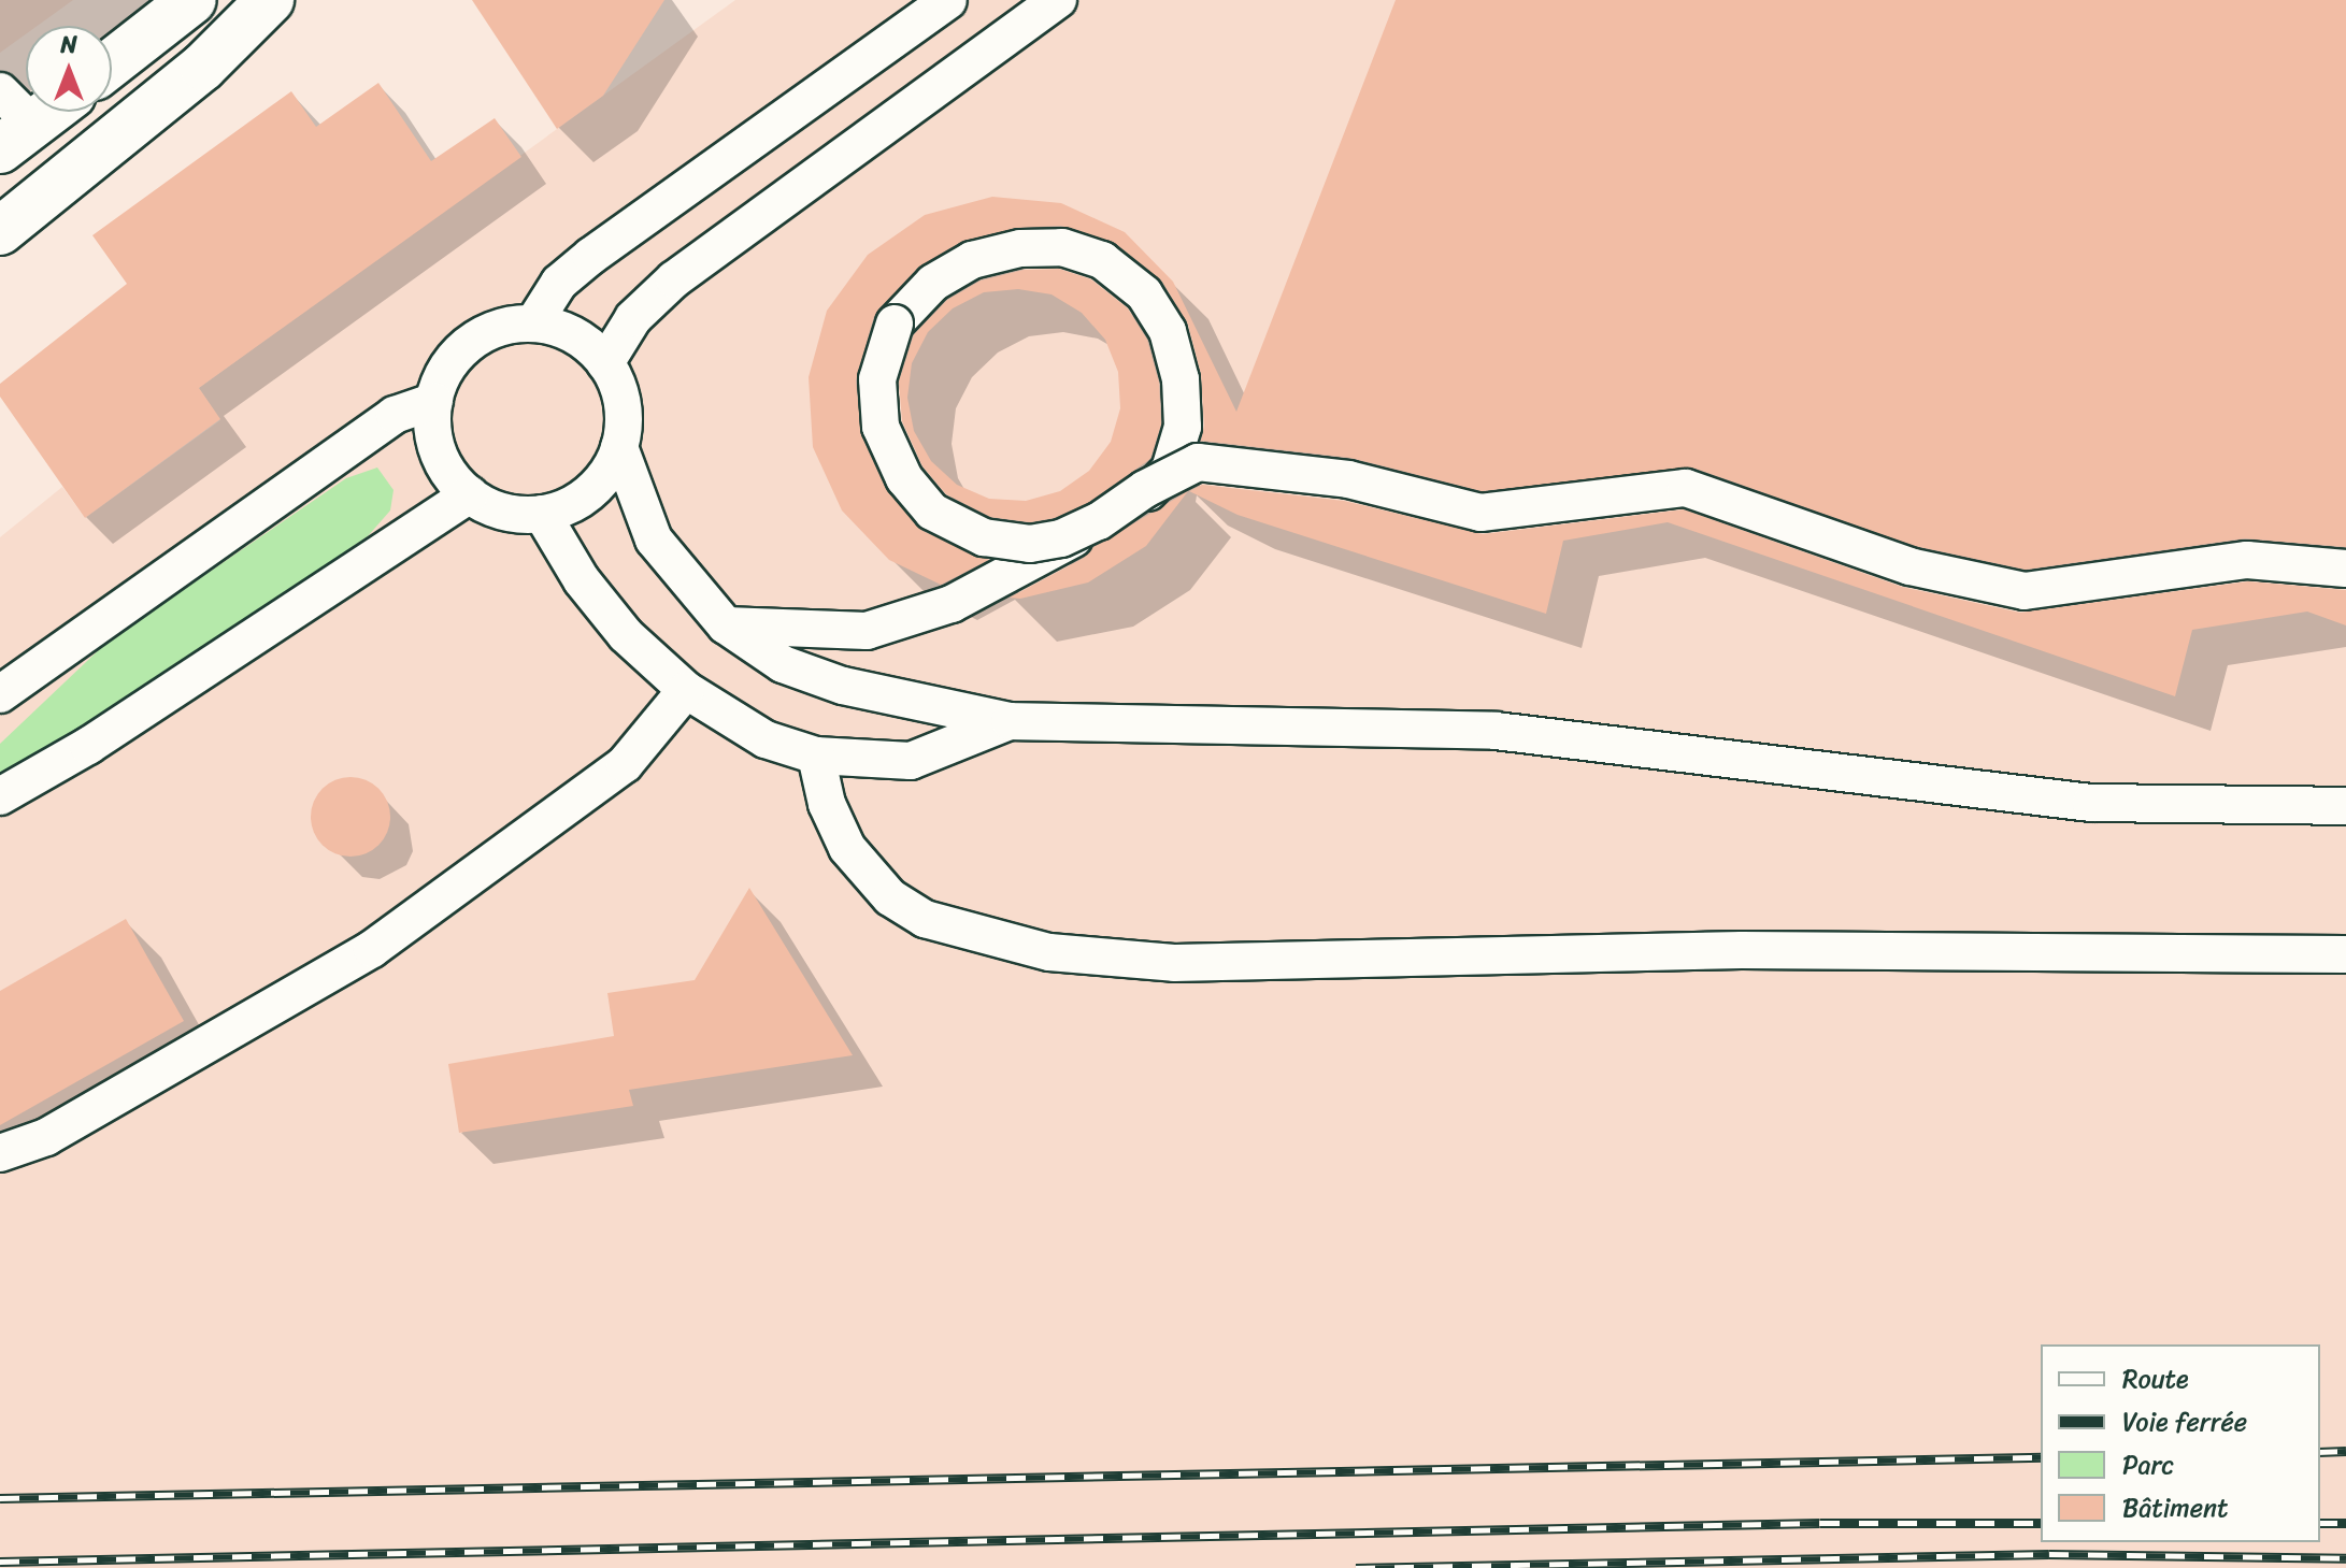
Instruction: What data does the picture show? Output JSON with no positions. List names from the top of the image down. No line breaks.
{"legend":["Route","Voie ferrée","Parc","Bâtiment"],"north":"top"}
